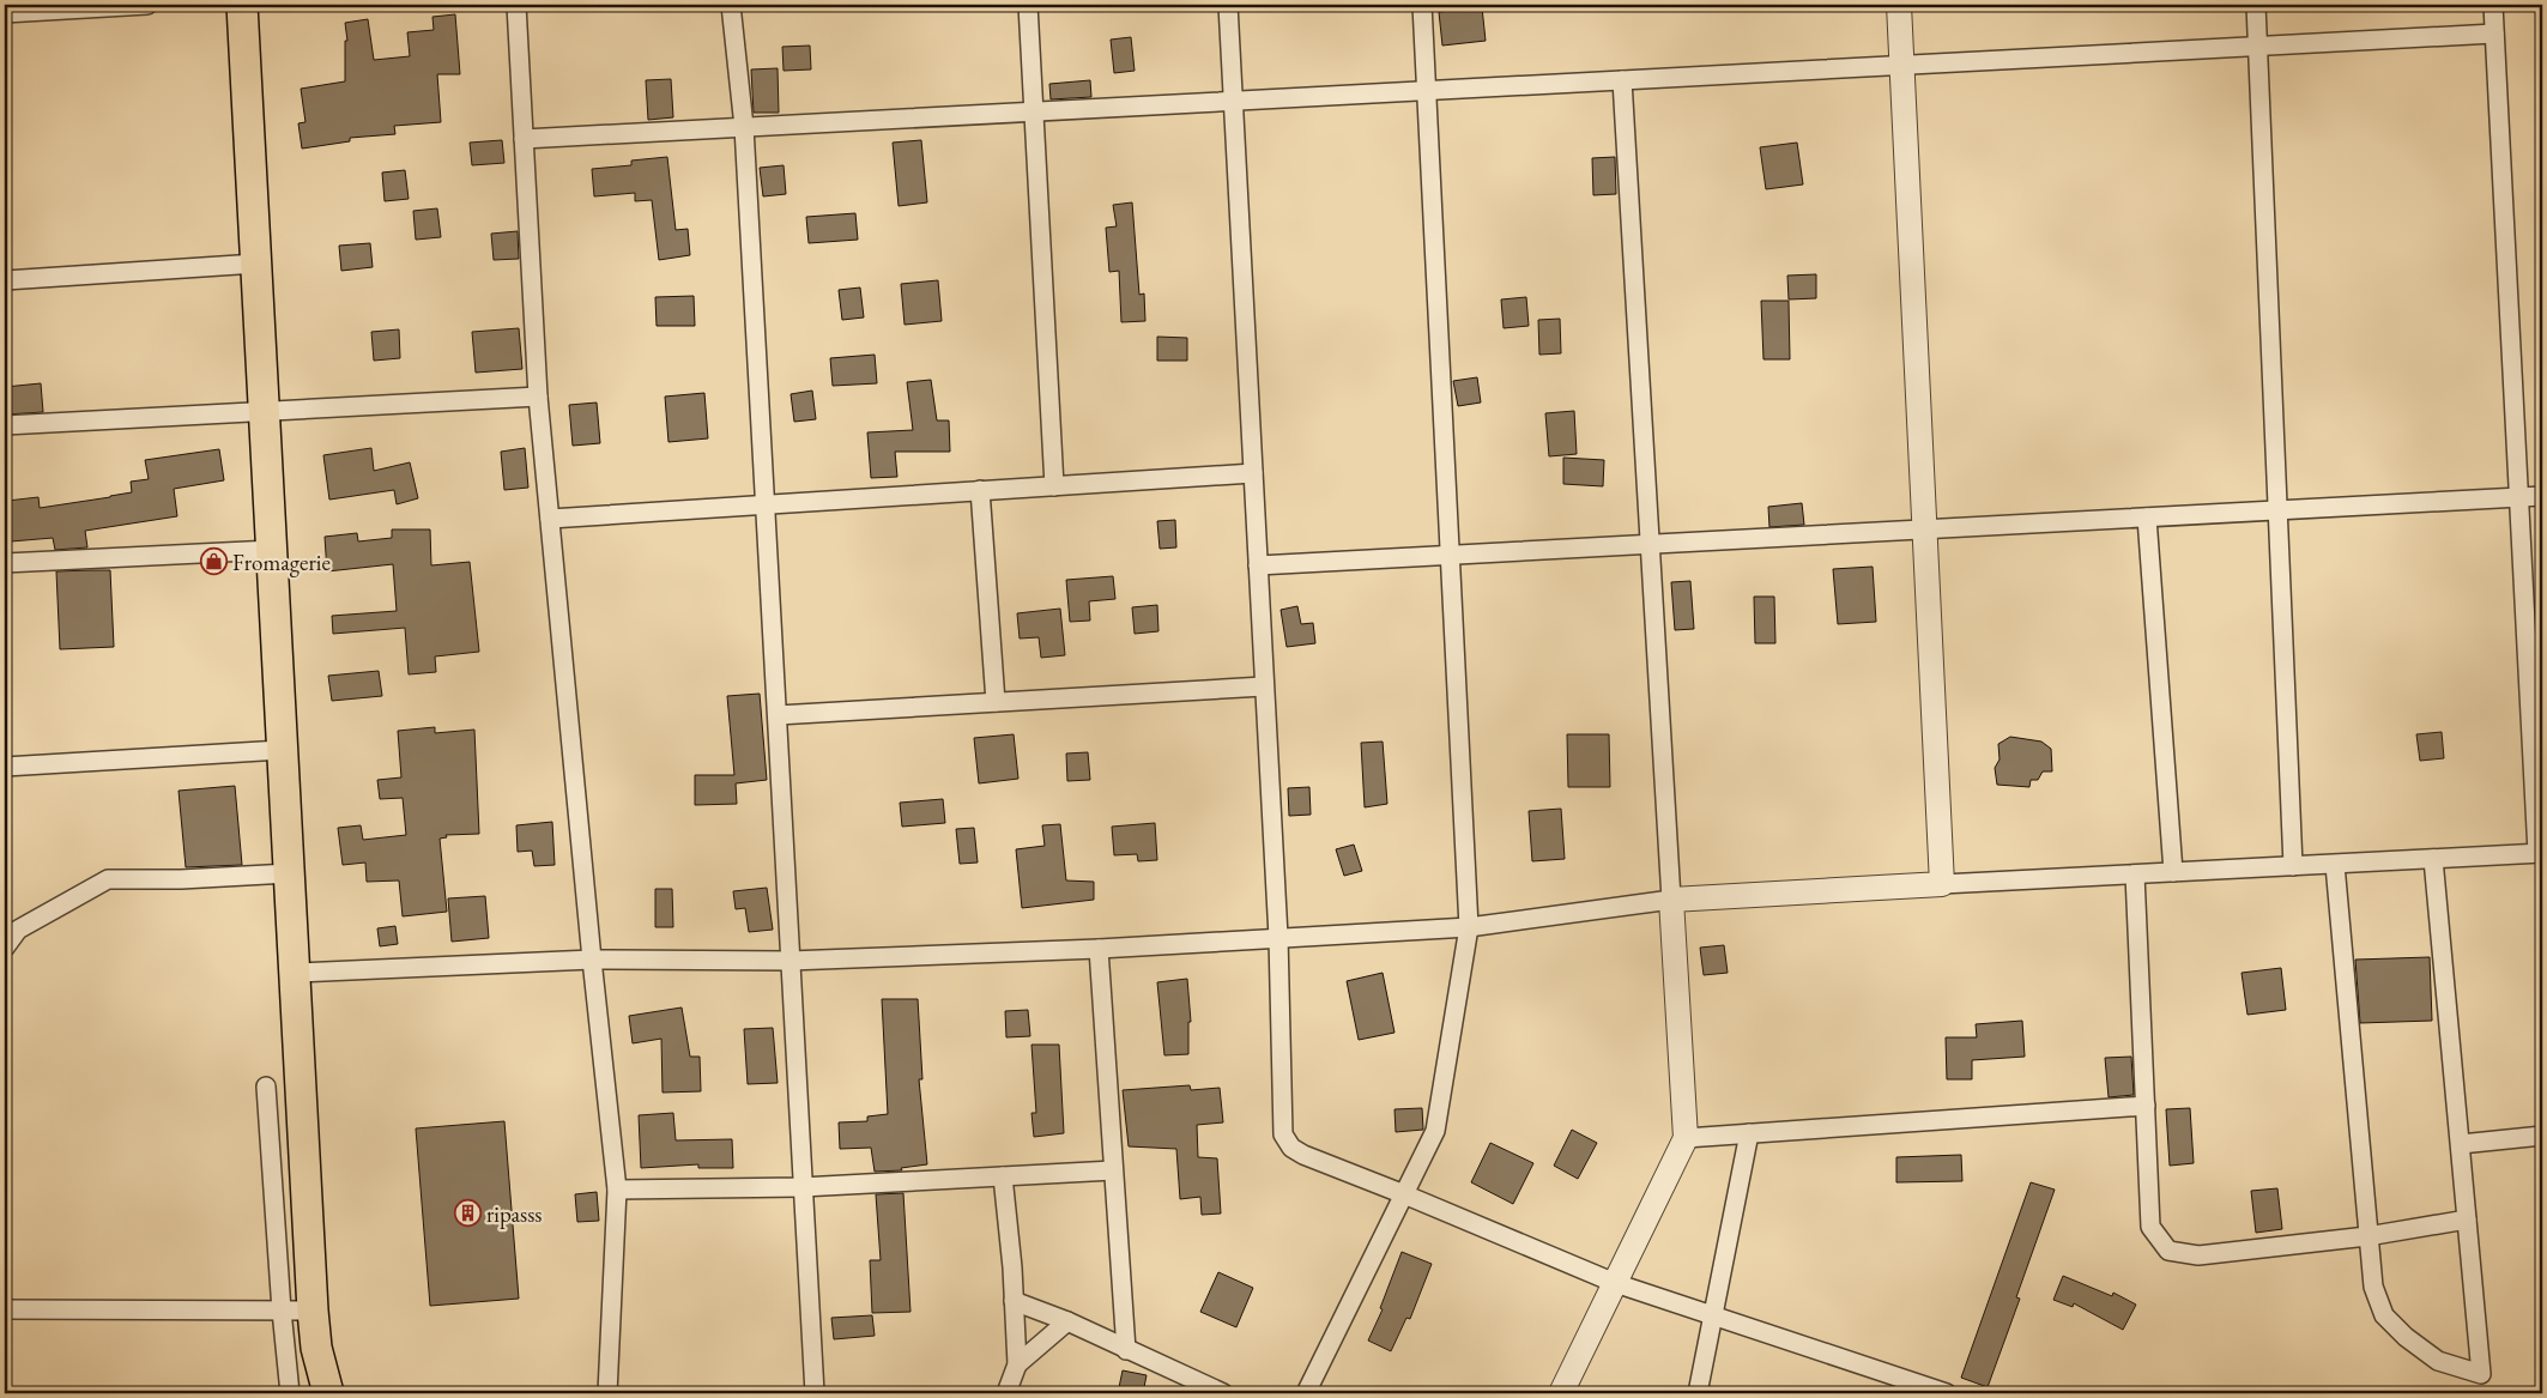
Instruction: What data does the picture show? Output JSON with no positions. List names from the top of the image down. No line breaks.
{"places":{"shop":["Fromagerie"],"building":["ripasss"]}}
